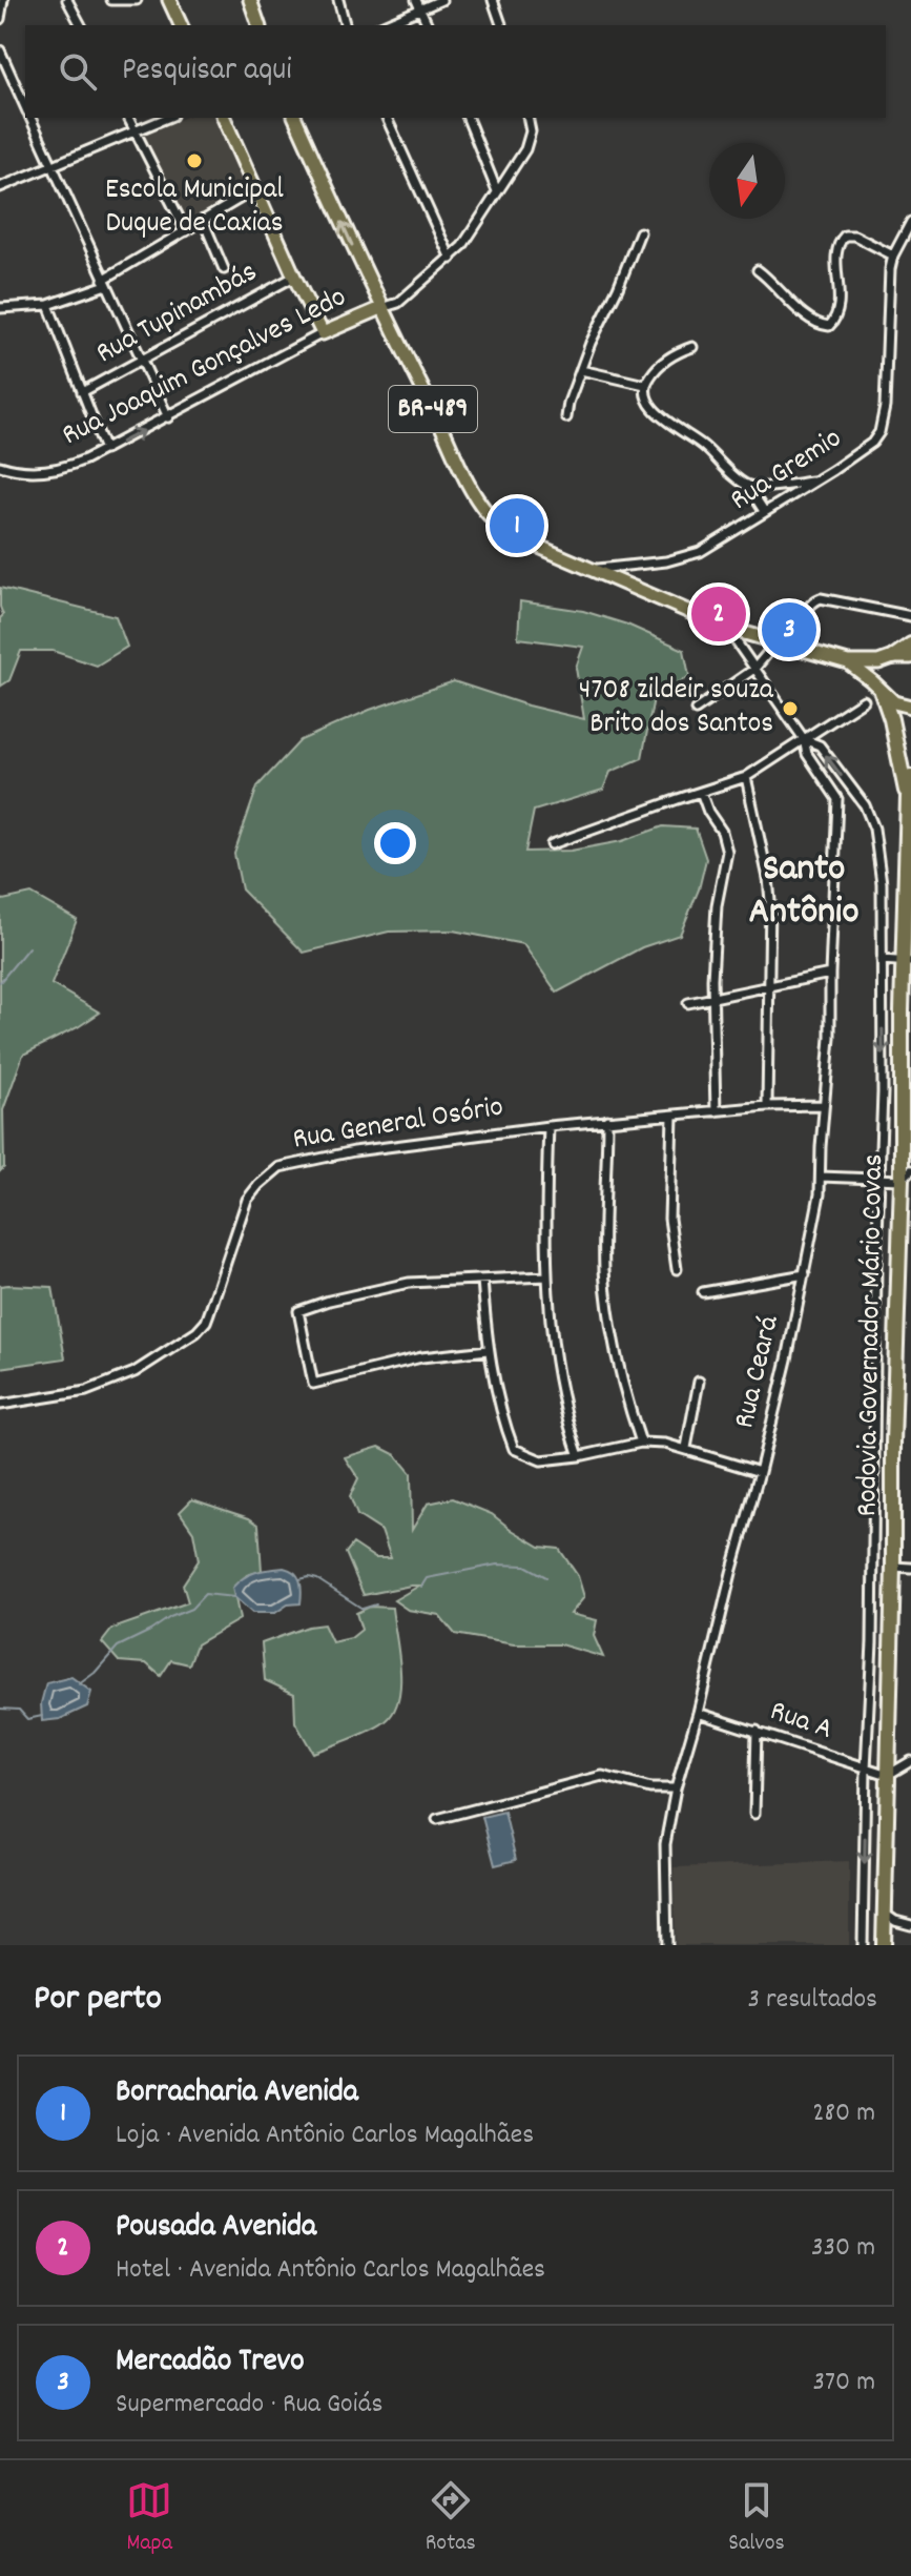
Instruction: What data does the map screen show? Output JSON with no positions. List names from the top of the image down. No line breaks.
{"streets":{"highway":["BR-489","Rodovia Governador Mário Covas"],"main road":["Rua Joaquim Gonçalves Ledo"],"street":["Rua Tupinambás","Rua Gremio","Rua General Osório","Rua Ceará","Rua A"]},"crossings":[["Rua Joaquim Gonçalves Ledo","BR-489"],["BR-489","Rua Gremio"],["BR-489","Rodovia Governador Mário Covas"],["Rua General Osório","Rua Ceará"],["Rodovia Governador Mário Covas","Rua A"],["Rua Ceará","Rua A"]],"districts":["Santo Antônio"],"places":["Escola Municipal Duque de Caxias","4708 zildeir souza Brito dos Santos"],"north":"bottom","page":{"search":"Pesquisar aqui","pins":["1","2","3"],"heading":["Por perto","3 resultados"],"list":[{"mark":"1","name":"Borracharia Avenida","note":"Loja · Avenida Antônio Carlos Magalhães","value":"280 m"},{"mark":"2","name":"Pousada Avenida","note":"Hotel · Avenida Antônio Carlos Magalhães","value":"330 m"},{"mark":"3","name":"Mercadão Trevo","note":"Supermercado · Rua Goiás","value":"370 m"}],"nav":["Mapa","Rotas","Salvos"]}}
